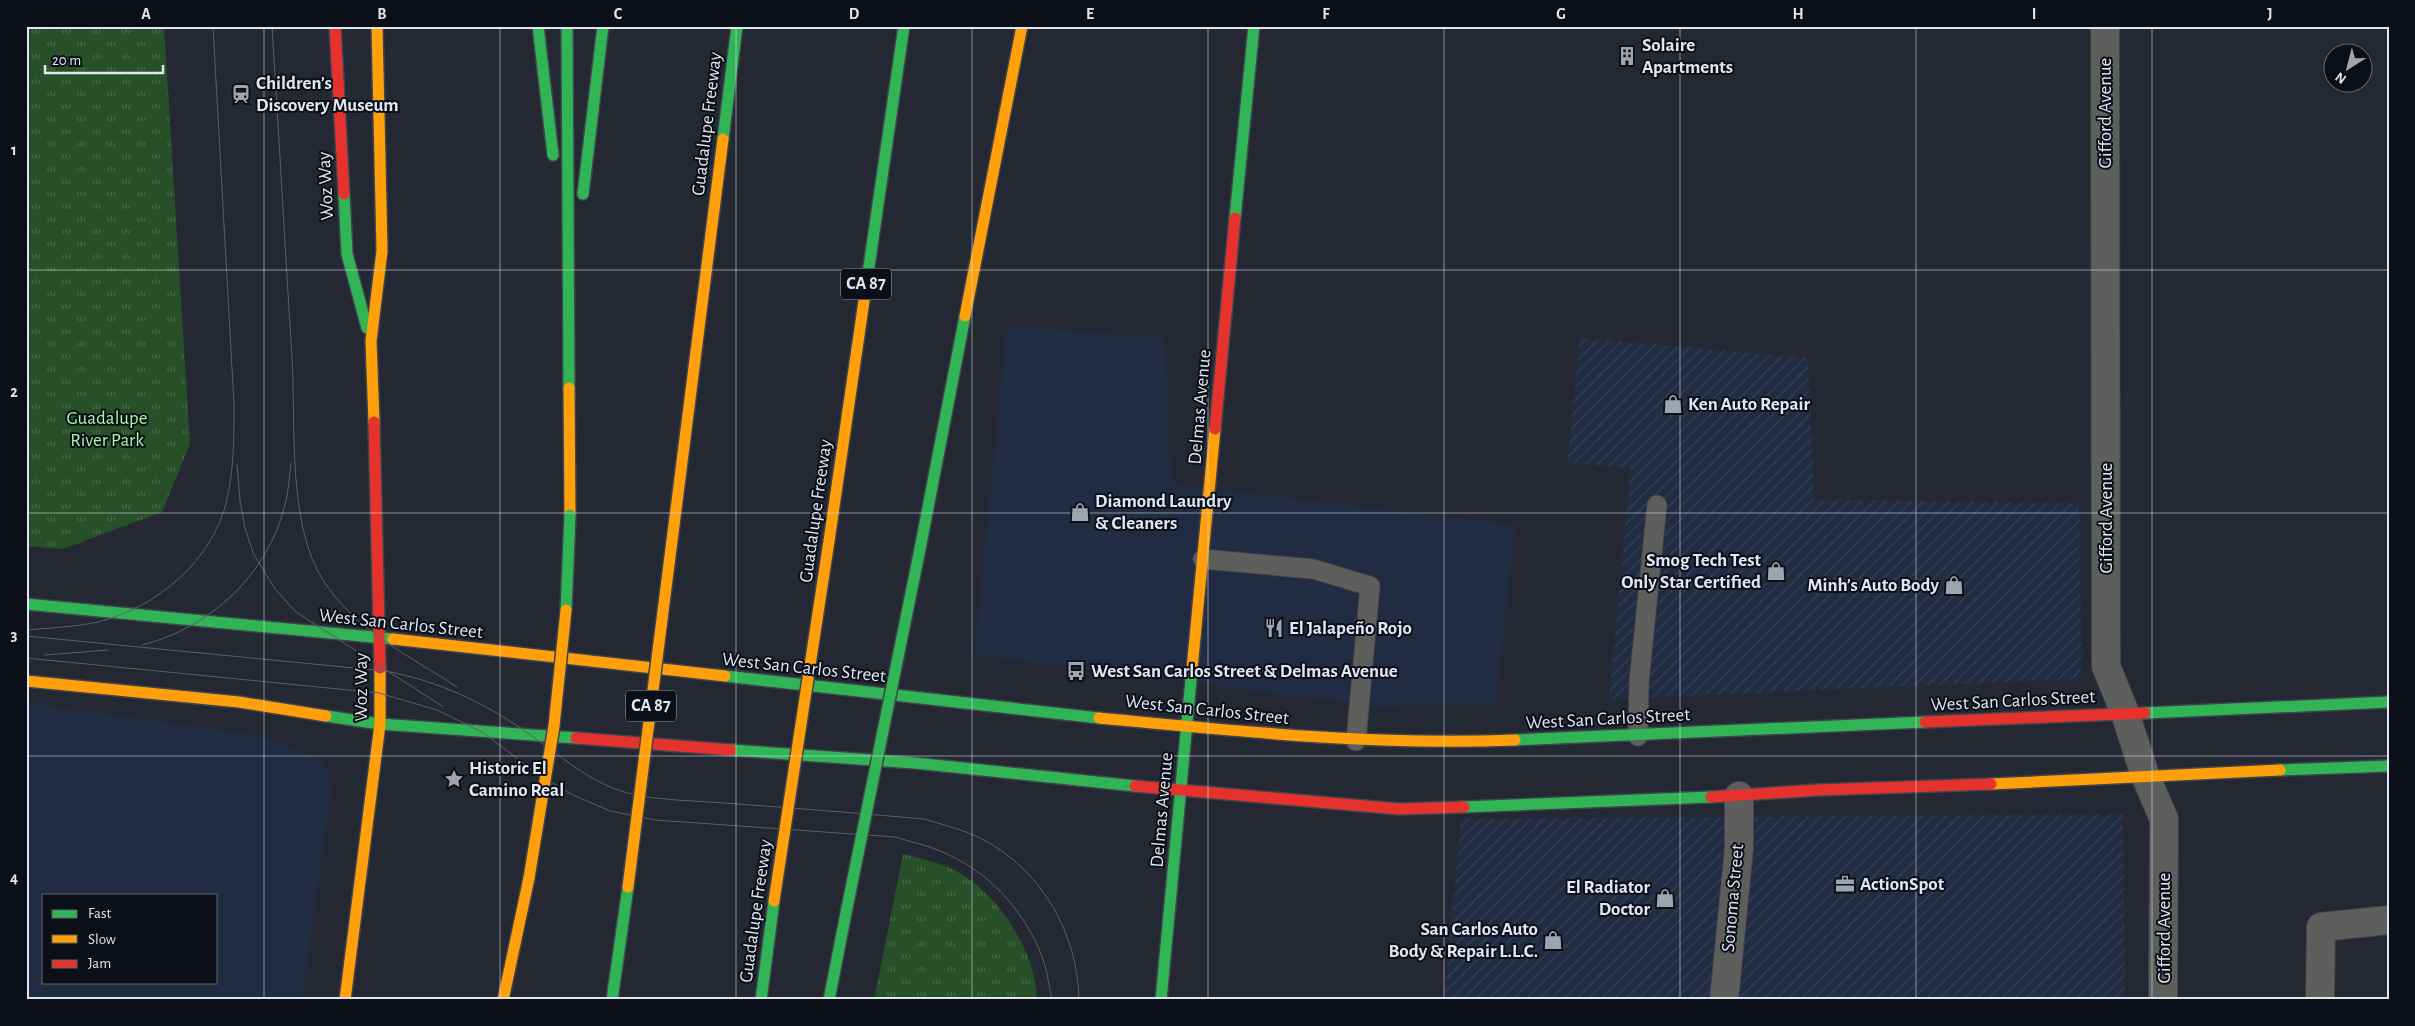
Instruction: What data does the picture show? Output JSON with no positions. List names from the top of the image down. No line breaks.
{"streets":{"main road":["Guadalupe Freeway","Woz Way","CA 87","Delmas Avenue","West San Carlos Street"],"street":["Gifford Avenue","Sonoma Street"]},"crossings":[["Gifford Avenue","West San Carlos Street"],["Woz Way","West San Carlos Street"],["Delmas Avenue","West San Carlos Street"]],"parks":["Guadalupe River Park"],"places":{"building":["Solaire Apartments"],"station":["Children’s Discovery Museum"],"shop":["Ken Auto Repair","Diamond Laundry & Cleaners","Smog Tech Test Only Star Certified","Minh’s Auto Body","El Radiator Doctor","San Carlos Auto Body & Repair L.L.C."],"restaurant":["El Jalapeño Rojo"],"bus stop":["West San Carlos Street & Delmas Avenue"],"place":["Historic El Camino Real"],"office":["ActionSpot"]},"legend":["Fast","Slow","Jam"],"scale_bar":"20 m","north":"bottom left","grid":{"columns":["A","B","C","D","E","F","G","H","I","J"],"rows":["1","2","3","4"]}}
